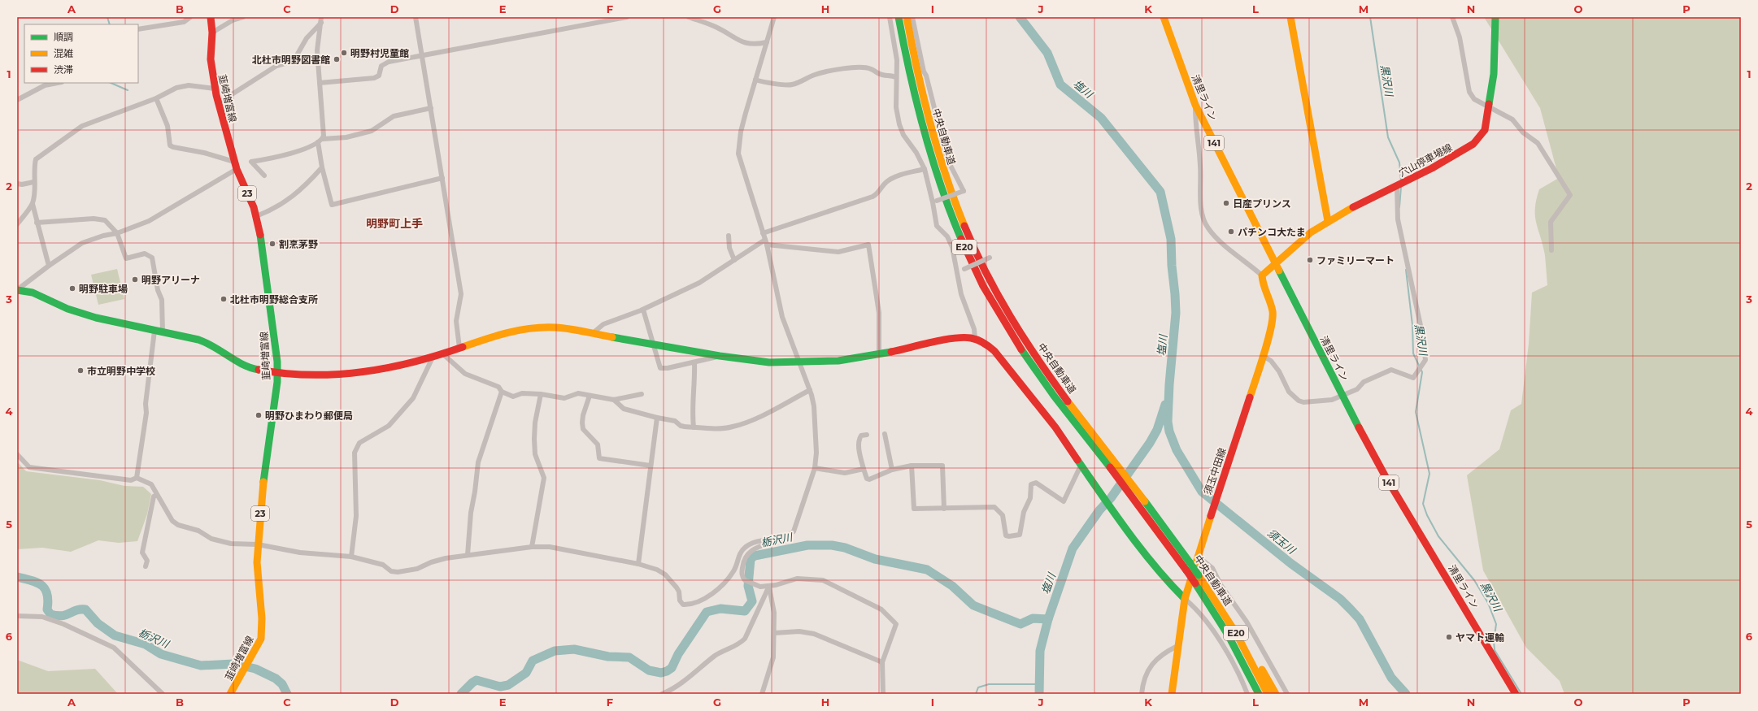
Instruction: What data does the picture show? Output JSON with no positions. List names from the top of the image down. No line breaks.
{"streets":{"main road":["清里ライン","韮崎増富線","中央自動車道","141","穴山停車場線","23","E20","須玉中田線"]},"crossings":[["清里ライン","穴山停車場線"]],"districts":["明野町上手"],"water":["黒沢川","塩川","栃沢川","須玉川"],"places":["明野村児童館","北杜市明野図書館","日産プリンス","パチンコ大たま","割烹茅野","ファミリーマート","明野アリーナ","明野駐車場","北杜市明野総合支所","市立明野中学校","明野ひまわり郵便局","ヤマト運輸"],"legend":["順調","混雑","渋滞"],"grid":{"columns":["A","B","C","D","E","F","G","H","I","J","K","L","M","N","O","P"],"rows":["1","2","3","4","5","6"]}}
